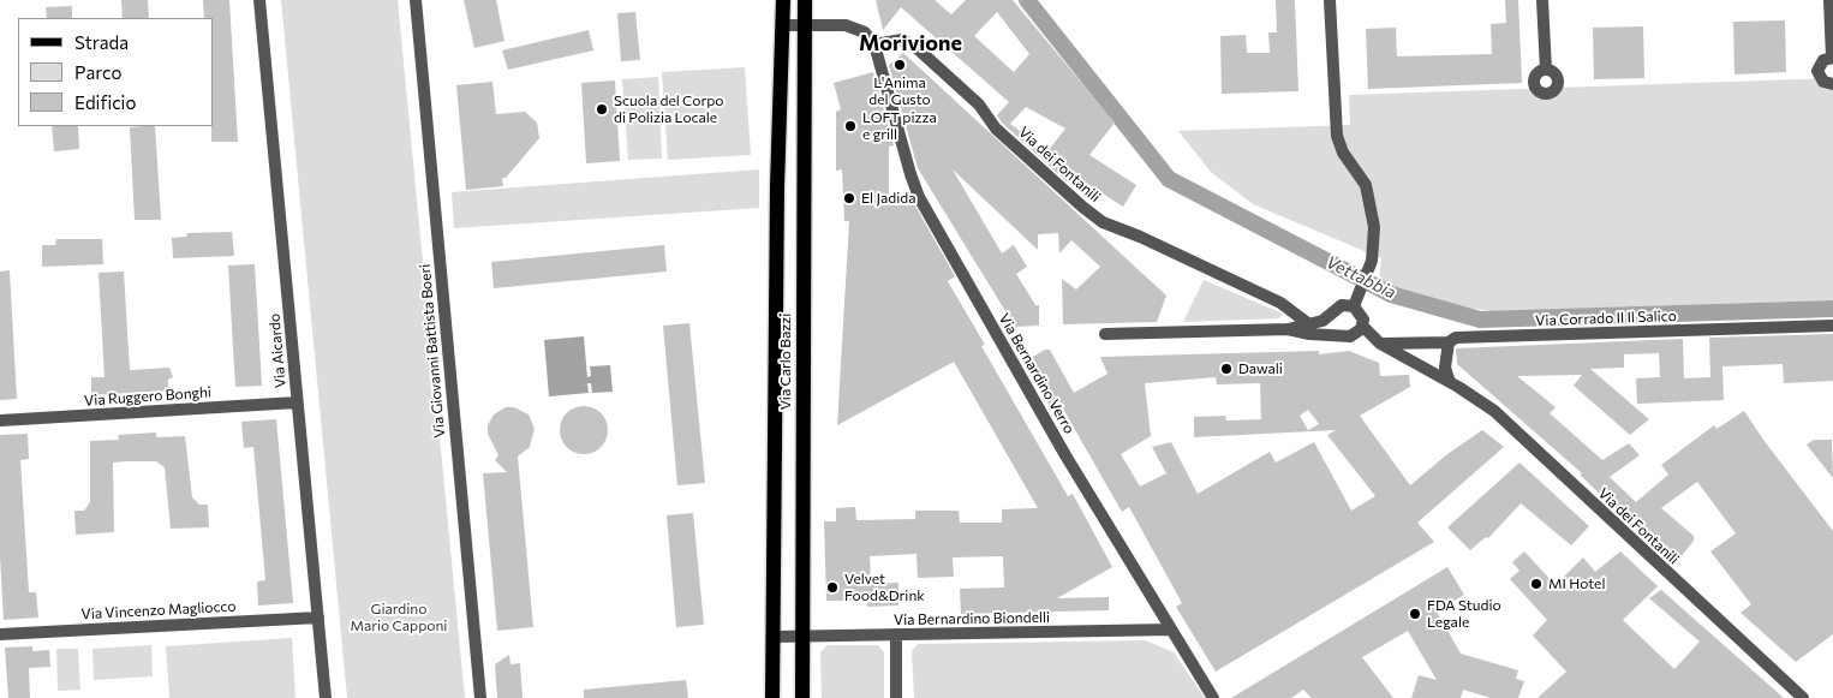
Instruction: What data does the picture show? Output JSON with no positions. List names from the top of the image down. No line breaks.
{"streets":{"main road":["Via Carlo Bazzi"],"street":["Via dei Fontanili","Via Corrado II Il Salico","Via Aicardo","Via Giovanni Battista Boeri","Via Bernardino Verro","Via Ruggero Bonghi","Via Vincenzo Magliocco","Via Bernardino Biondelli"]},"crossings":[["Via dei Fontanili","Via Corrado II Il Salico"],["Via dei Fontanili","Via Bernardino Verro"],["Via Aicardo","Via Ruggero Bonghi"],["Via Aicardo","Via Vincenzo Magliocco"],["Via Carlo Bazzi","Via Bernardino Biondelli"],["Via Bernardino Verro","Via Bernardino Biondelli"]],"districts":["Morivione"],"water":["Vettabbia"],"parks":["Giardino Mario Capponi"],"places":["L'Anima del Gusto","Scuola del Corpo di Polizia Locale","LOFT pizza e grill","El Jadida","Dawali","MI Hotel","Velvet Food&Drink","FDA Studio Legale"],"legend":["Strada","Parco","Edificio"]}
